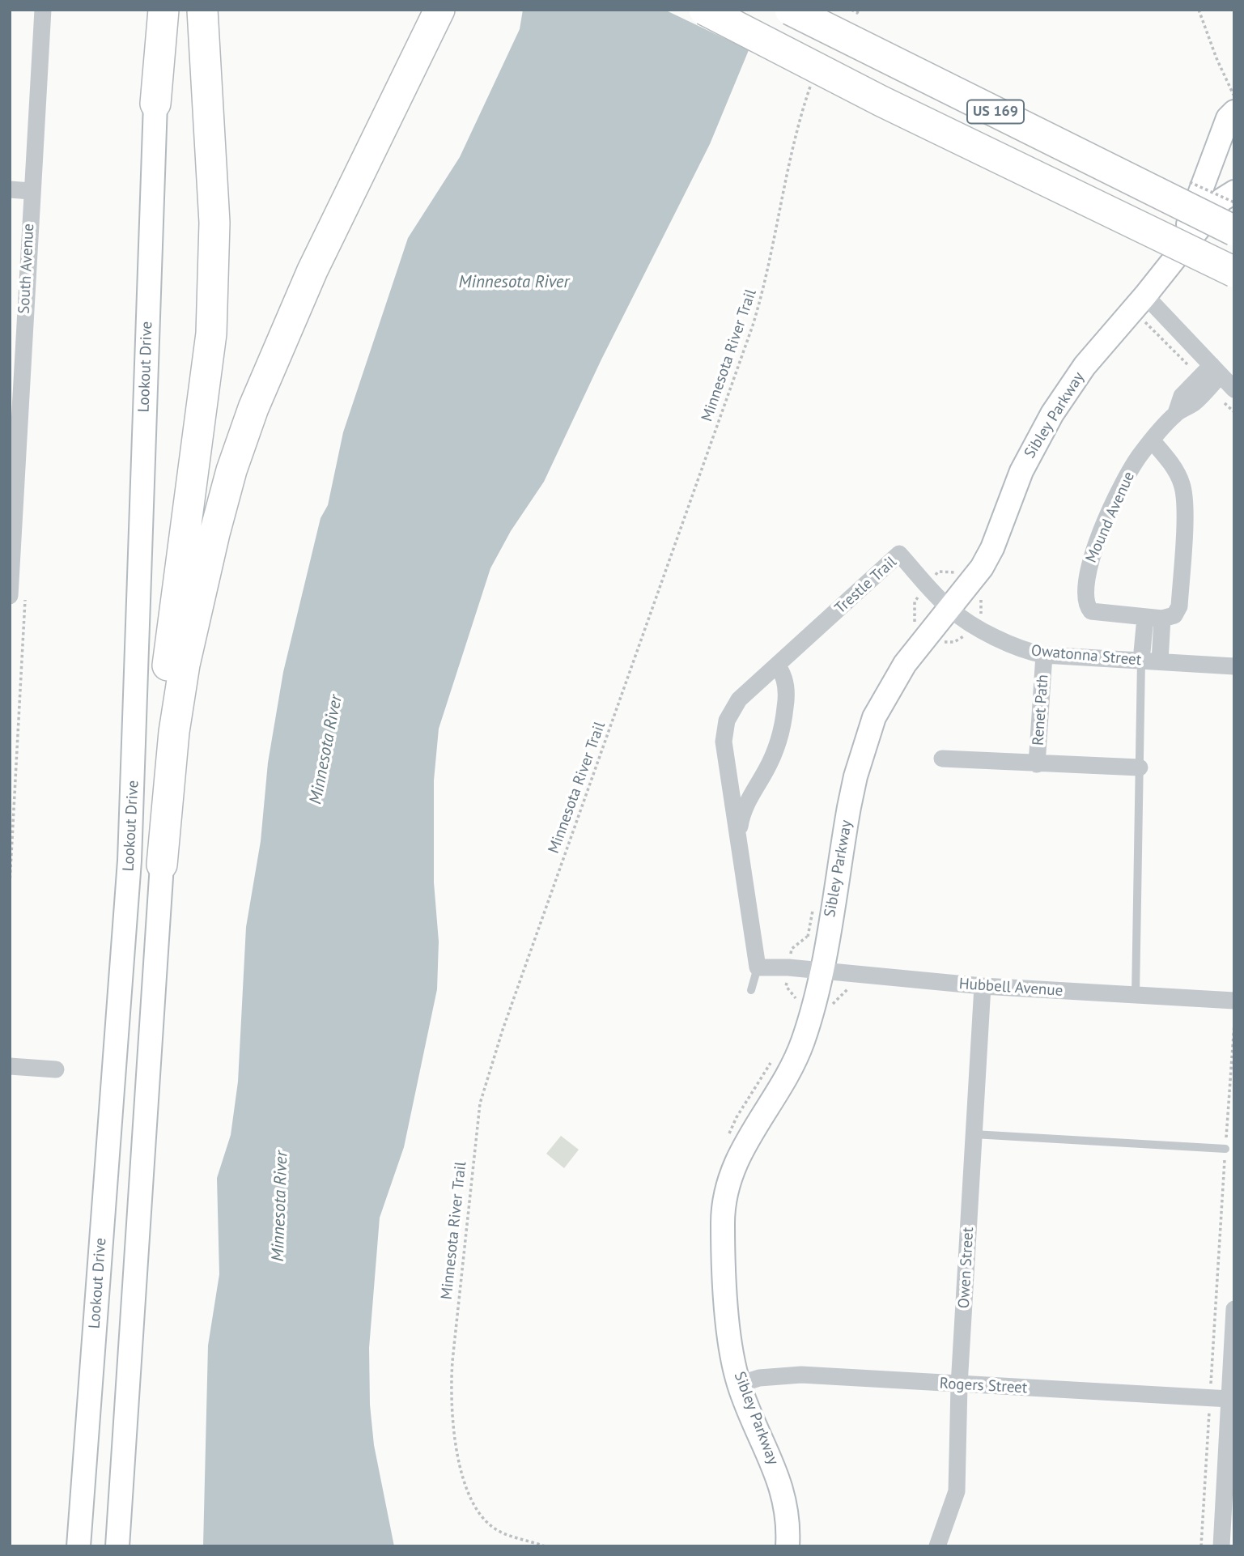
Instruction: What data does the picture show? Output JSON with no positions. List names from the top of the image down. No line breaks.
{"streets":{"highway":["US 169"],"main road":["Lookout Drive","Sibley Parkway"],"street":["South Avenue","Mound Avenue","Trestle Trail","Owatonna Street","Renet Path","Hubbell Avenue","Owen Street","Rogers Street"],"path":["Minnesota River Trail"]},"crossings":[["US 169","Sibley Parkway"],["Sibley Parkway","Trestle Trail"],["Sibley Parkway","Owatonna Street"],["Sibley Parkway","Hubbell Avenue"],["Sibley Parkway","Rogers Street"],["Trestle Trail","Owatonna Street"],["Trestle Trail","Hubbell Avenue"],["Owatonna Street","Renet Path"],["Hubbell Avenue","Owen Street"],["Owen Street","Rogers Street"]],"water":["Minnesota River"]}
